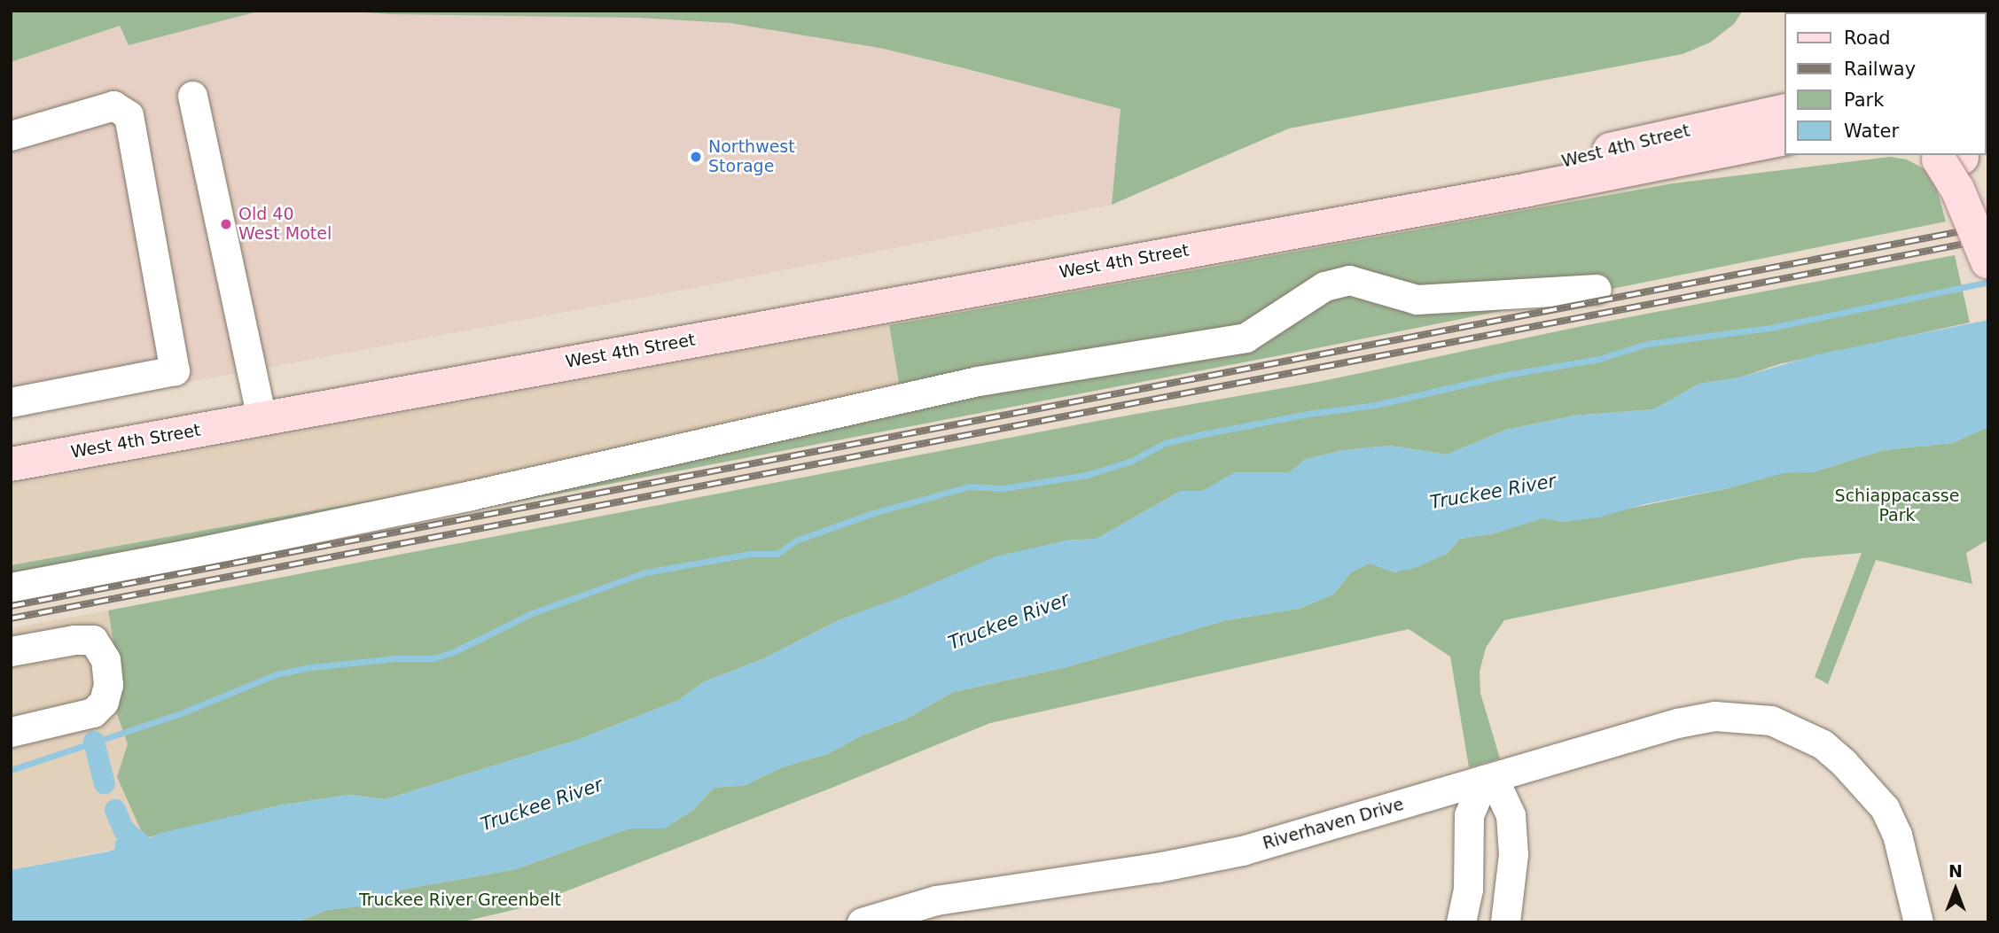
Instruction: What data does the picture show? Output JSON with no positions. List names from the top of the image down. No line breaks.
{"streets":{"main road":["West 4th Street"],"street":["Riverhaven Drive"]},"water":["Truckee River"],"parks":["Schiappacasse Park","Truckee River Greenbelt"],"places":["Northwest Storage","Old 40 West Motel"],"legend":["Road","Railway","Park","Water"],"north":"top"}
